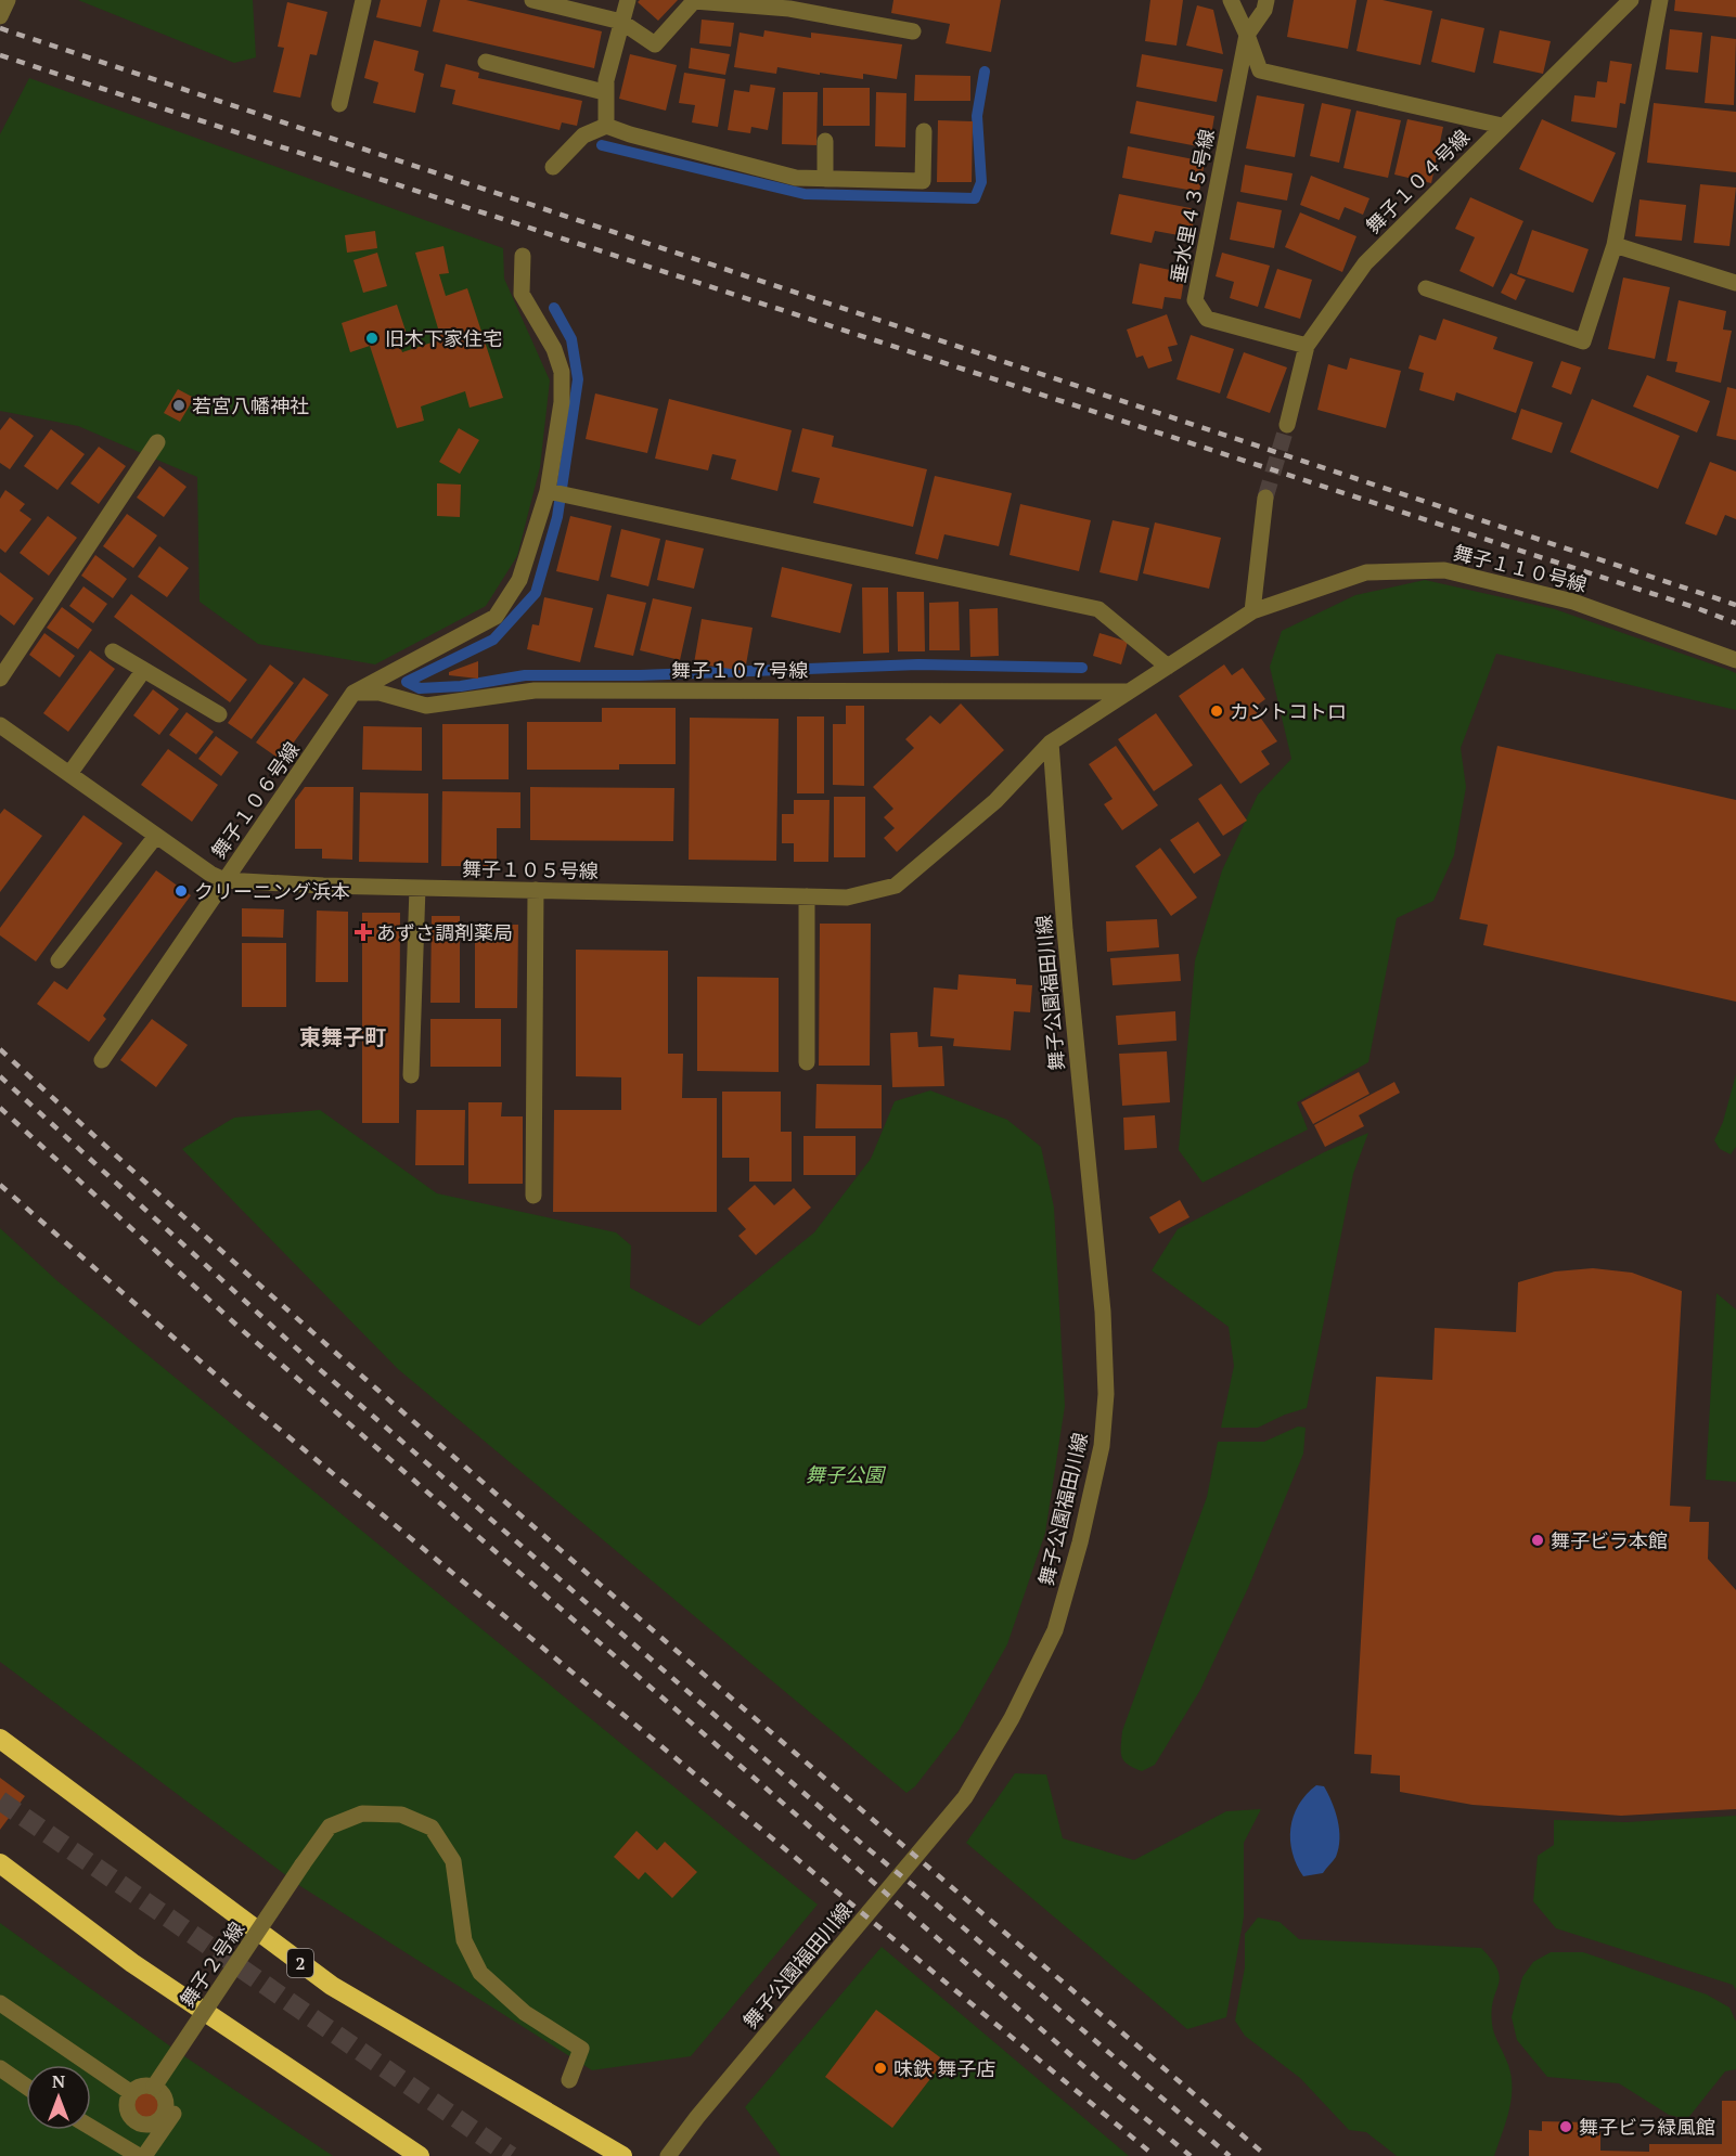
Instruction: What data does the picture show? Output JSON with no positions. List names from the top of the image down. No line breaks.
{"streets":{"highway":["2"],"street":["舞子１０４号線","垂水里４３５号線","舞子１１０号線","舞子１０７号線","舞子１０６号線","舞子１０５号線","舞子公園福田川線","舞子２号線"]},"crossings":[["舞子１０４号線","垂水里４３５号線"],["舞子１１０号線","舞子１０５号線"],["舞子１０７号線","舞子１０６号線"],["舞子１０７号線","舞子１０５号線"],["舞子１０６号線","舞子１０５号線"],["舞子１０５号線","舞子公園福田川線"]],"districts":["東舞子町"],"parks":["舞子公園"],"places":{"other":["旧木下家住宅","若宮八幡神社","カントコトロ","クリーニング浜本","舞子ビラ本館","味鉄 舞子店","舞子ビラ緑風館"],"health":["あずさ調剤薬局"]},"north":"top"}
